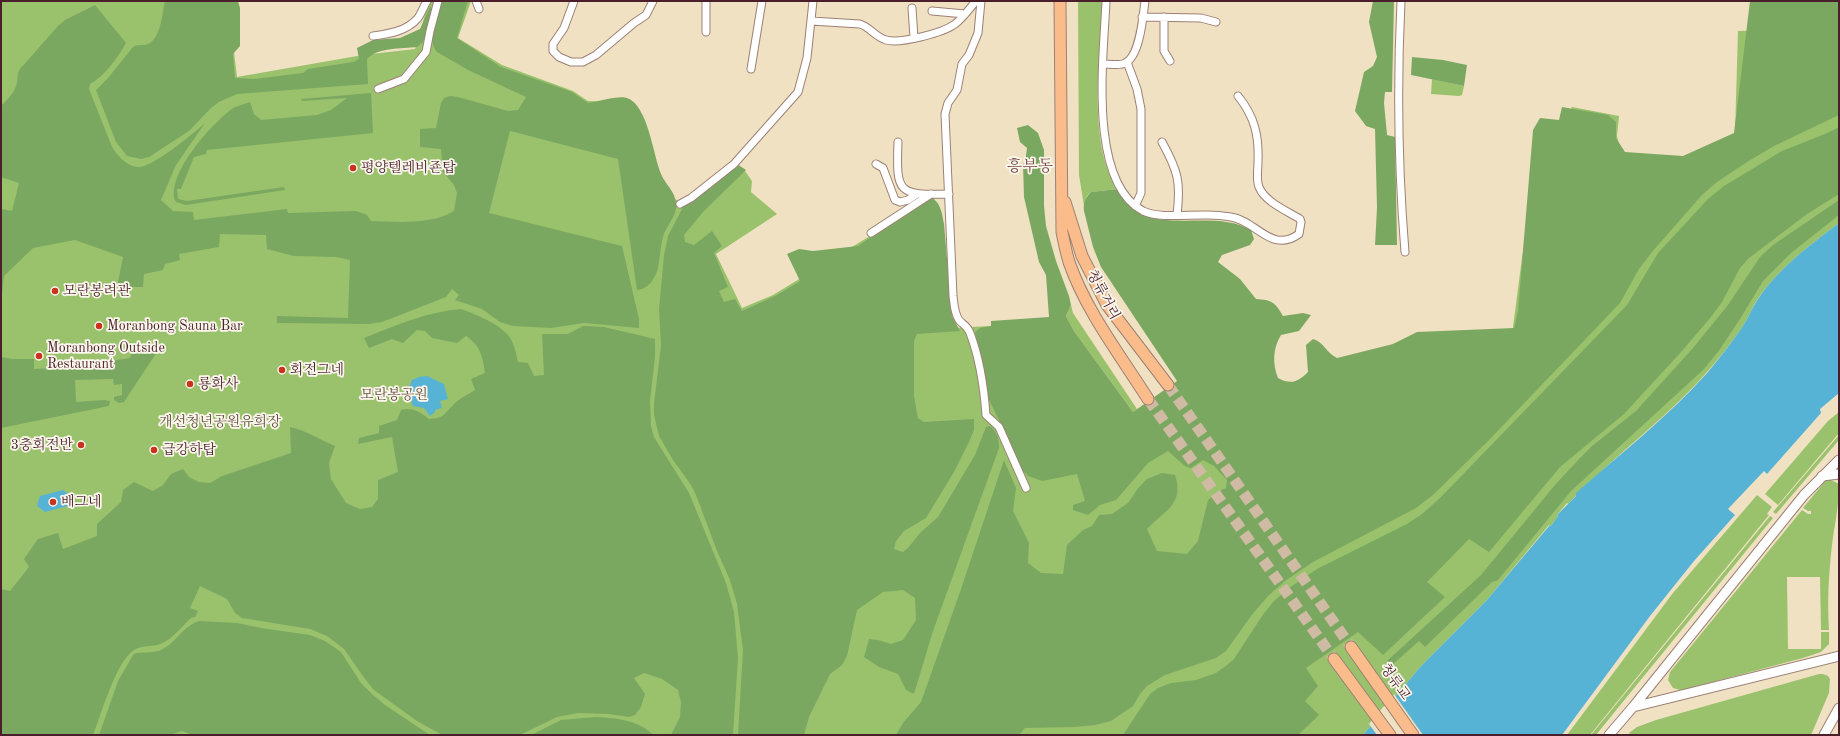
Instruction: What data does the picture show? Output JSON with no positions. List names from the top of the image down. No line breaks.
{"streets":{"main road":["청류거리","청류교"]},"districts":["흥부동"],"parks":["모란봉공원","개선청년공원유희장"],"places":["평양텔레비죤탑","모란봉려관","Moranbong Sauna Bar","Moranbong Outside Restaurant","회전그네","룡화사","3충회전반","급강하탑","배그네"]}
